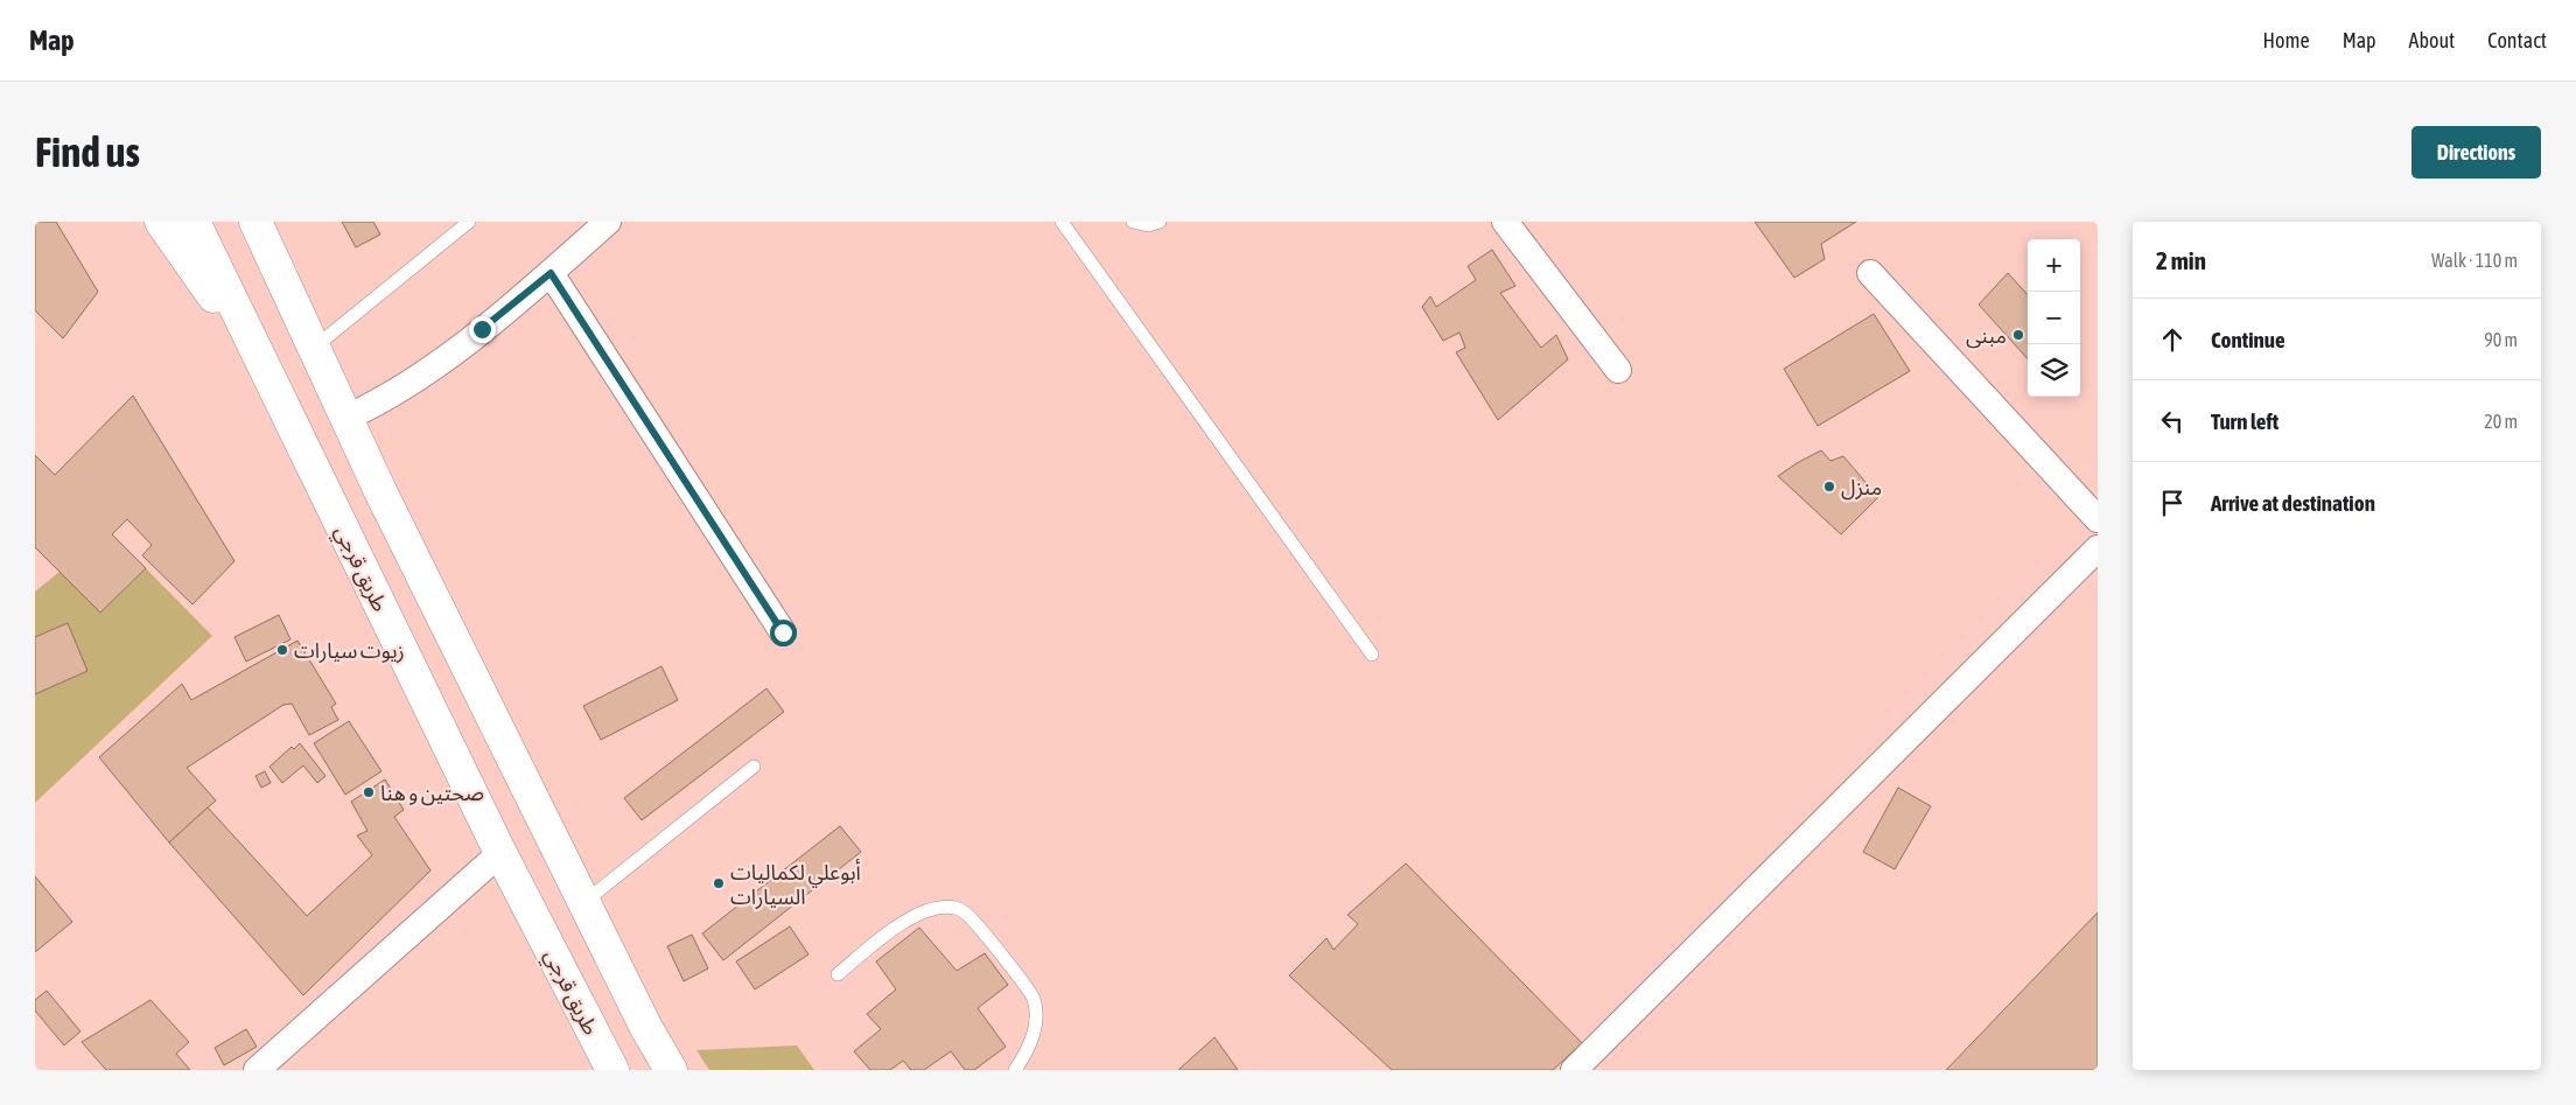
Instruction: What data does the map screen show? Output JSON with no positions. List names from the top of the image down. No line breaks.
{"streets":{"highway":["طريق قرجي"]},"places":["مبنى","منزل","زيوت سيارات","صحتين و هنا","أبوعلي لكماليات السيارات"],"page":{"header":"Map","nav":["Home","Map","About","Contact"],"buttons":"Directions","title":"Find us","heading":["2 min","Walk · 110 m"],"map_buttons":["+","−"],"list":[["Continue","90 m"],["Turn left","20 m"],"Arrive at destination"]}}
